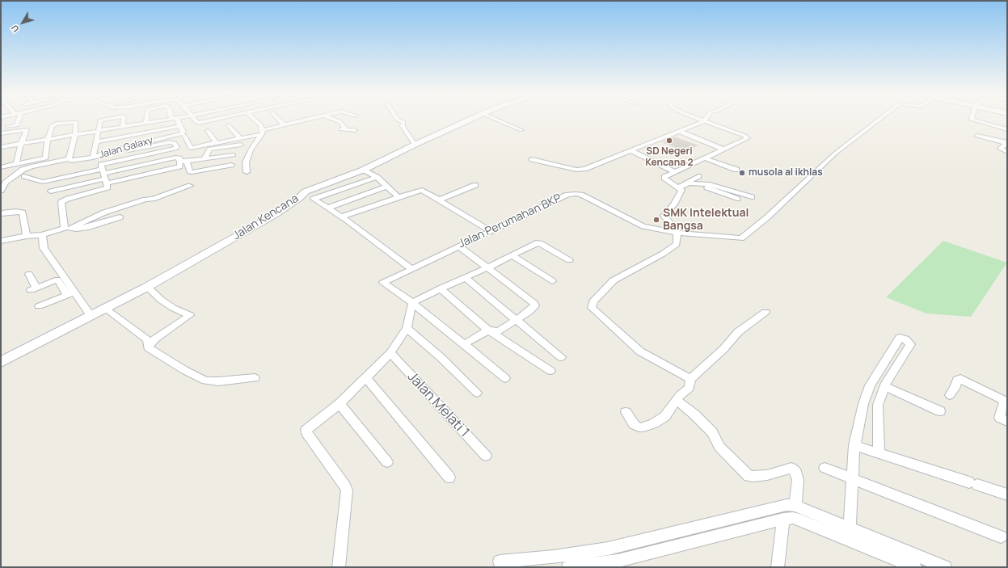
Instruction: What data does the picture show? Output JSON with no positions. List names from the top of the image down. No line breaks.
{"streets":{"street":["Jalan Galaxy","Jalan Kencana","Jalan Perumahan BKP","Jalan Melati 1"]},"places":["SD Negeri Kencana 2","musola al ikhlas","SMK Intelektual Bangsa"],"north":"bottom left"}
